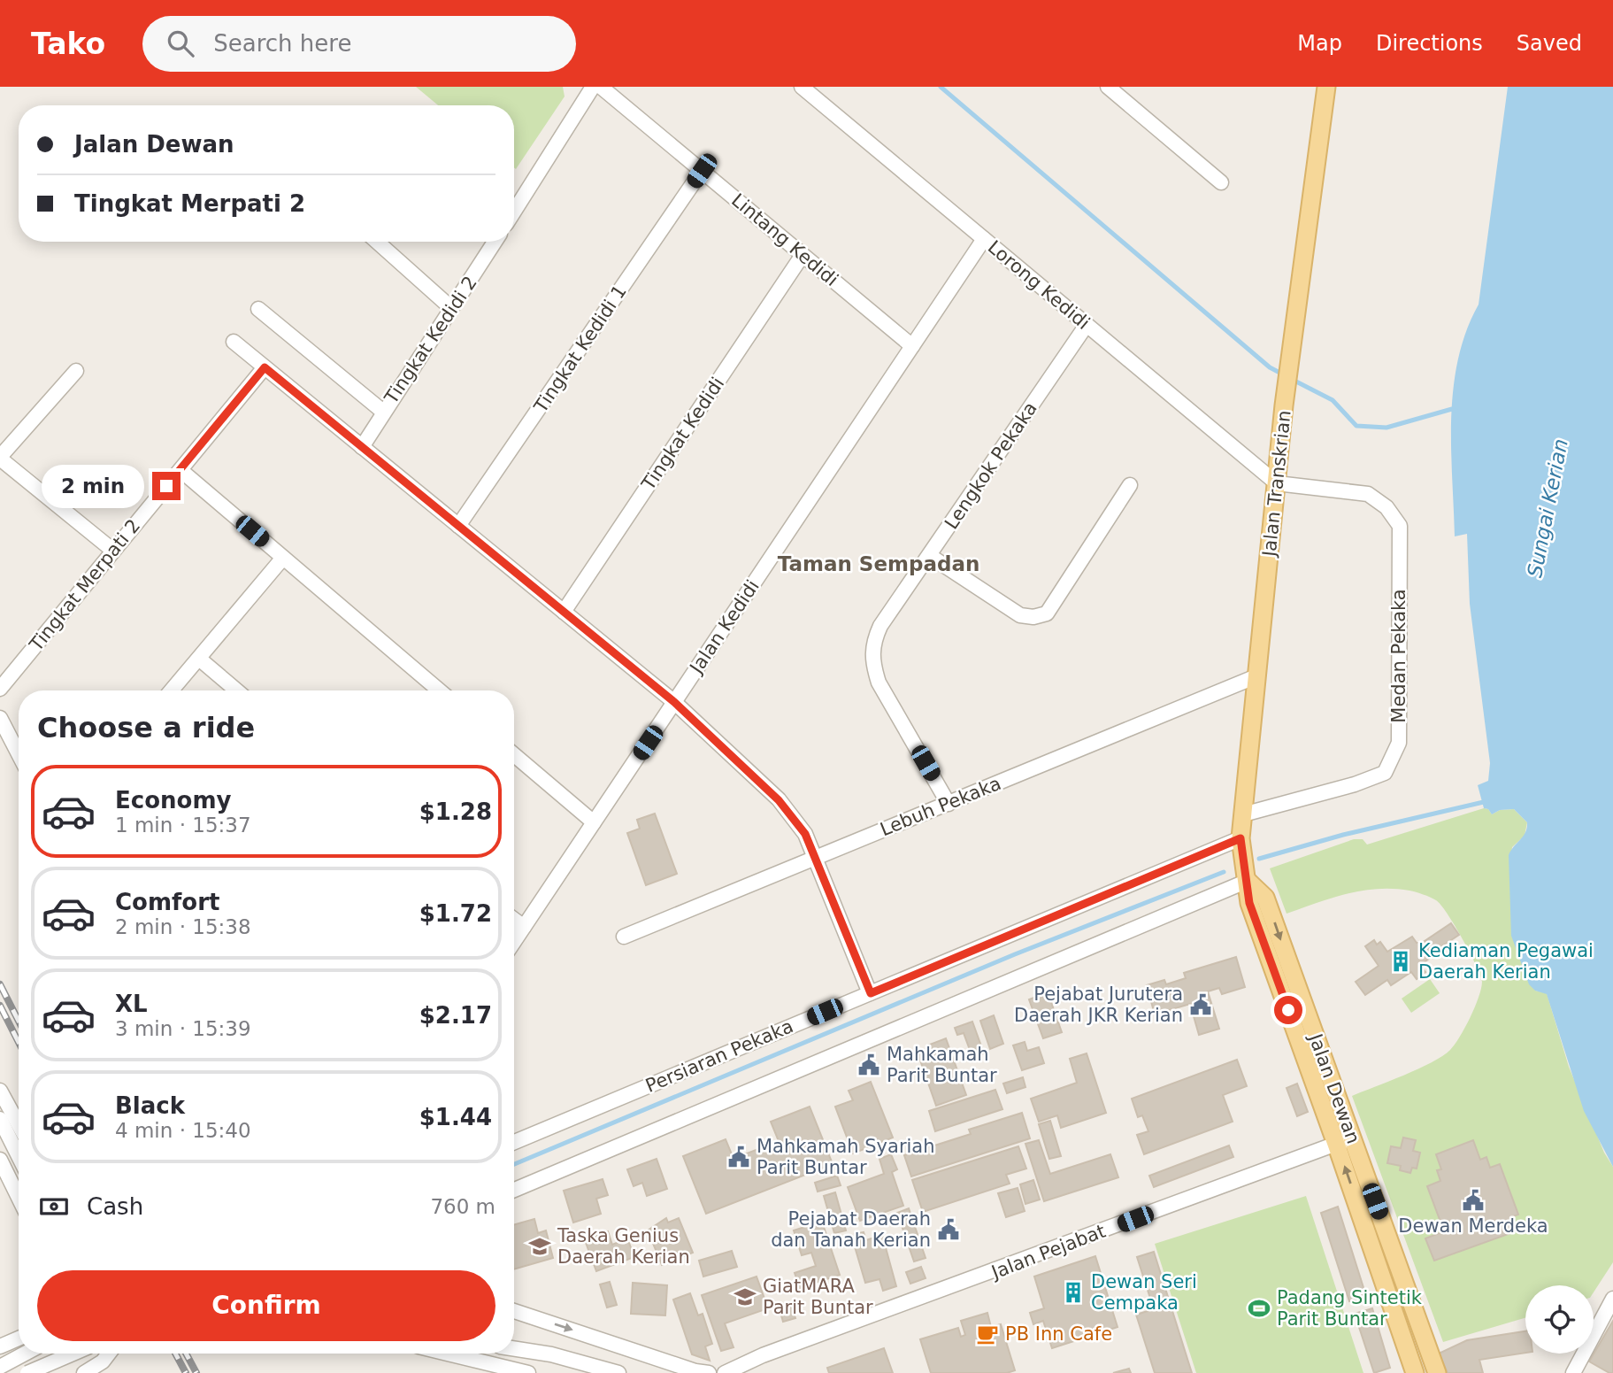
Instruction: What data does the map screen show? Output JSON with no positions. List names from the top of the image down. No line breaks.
{"streets":{"main road":["Jalan Transkrian","Jalan Dewan"],"street":["Lintang Kedidi","Lorong Kedidi","Tingkat Kedidi 2","Tingkat Kedidi 1","Tingkat Kedidi","Lengkok Pekaka","Tingkat Merpati 2","Jalan Kedidi","Medan Pekaka","Lebuh Pekaka","Persiaran Pekaka","Jalan Pejabat"]},"crossings":[["Lintang Kedidi","Tingkat Kedidi 1"],["Lintang Kedidi","Tingkat Kedidi"],["Lintang Kedidi","Jalan Kedidi"],["Lorong Kedidi","Lengkok Pekaka"],["Lorong Kedidi","Jalan Transkrian"],["Lorong Kedidi","Jalan Kedidi"],["Lorong Kedidi","Medan Pekaka"],["Lengkok Pekaka","Lebuh Pekaka"],["Jalan Transkrian","Medan Pekaka"],["Jalan Transkrian","Lebuh Pekaka"],["Jalan Transkrian","Persiaran Pekaka"],["Jalan Transkrian","Jalan Dewan"],["Jalan Dewan","Jalan Pejabat"]],"districts":["Taman Sempadan"],"water":["Sungai Kerian"],"places":{"building":["Kediaman Pegawai Daerah Kerian","Dewan Seri Cempaka"],"public building":["Pejabat Jurutera Daerah JKR Kerian","Mahkamah Parit Buntar","Mahkamah Syariah Parit Buntar","Dewan Merdeka","Pejabat Daerah dan Tanah Kerian"],"school or university":["Taska Genius Daerah Kerian","GiatMARA Parit Buntar"],"sports":["Padang Sintetik Parit Buntar"],"cafe":["PB Inn Cafe"]},"page":{"header":"Tako","search":"Search here","nav":["Map","Directions","Saved"],"banner":["Jalan Dewan","Tingkat Merpati 2"],"bubble":"2 min","heading":"Choose a ride","list":[{"name":"Economy","note":"1 min · 15:37","value":"$1.28"},{"name":"Comfort","note":"2 min · 15:38","value":"$1.72"},{"name":"XL","note":"3 min · 15:39","value":"$2.17"},{"name":"Black","note":"4 min · 15:40","value":"$1.44"}],"pay":["Cash","760 m"],"buttons":"Confirm"}}
